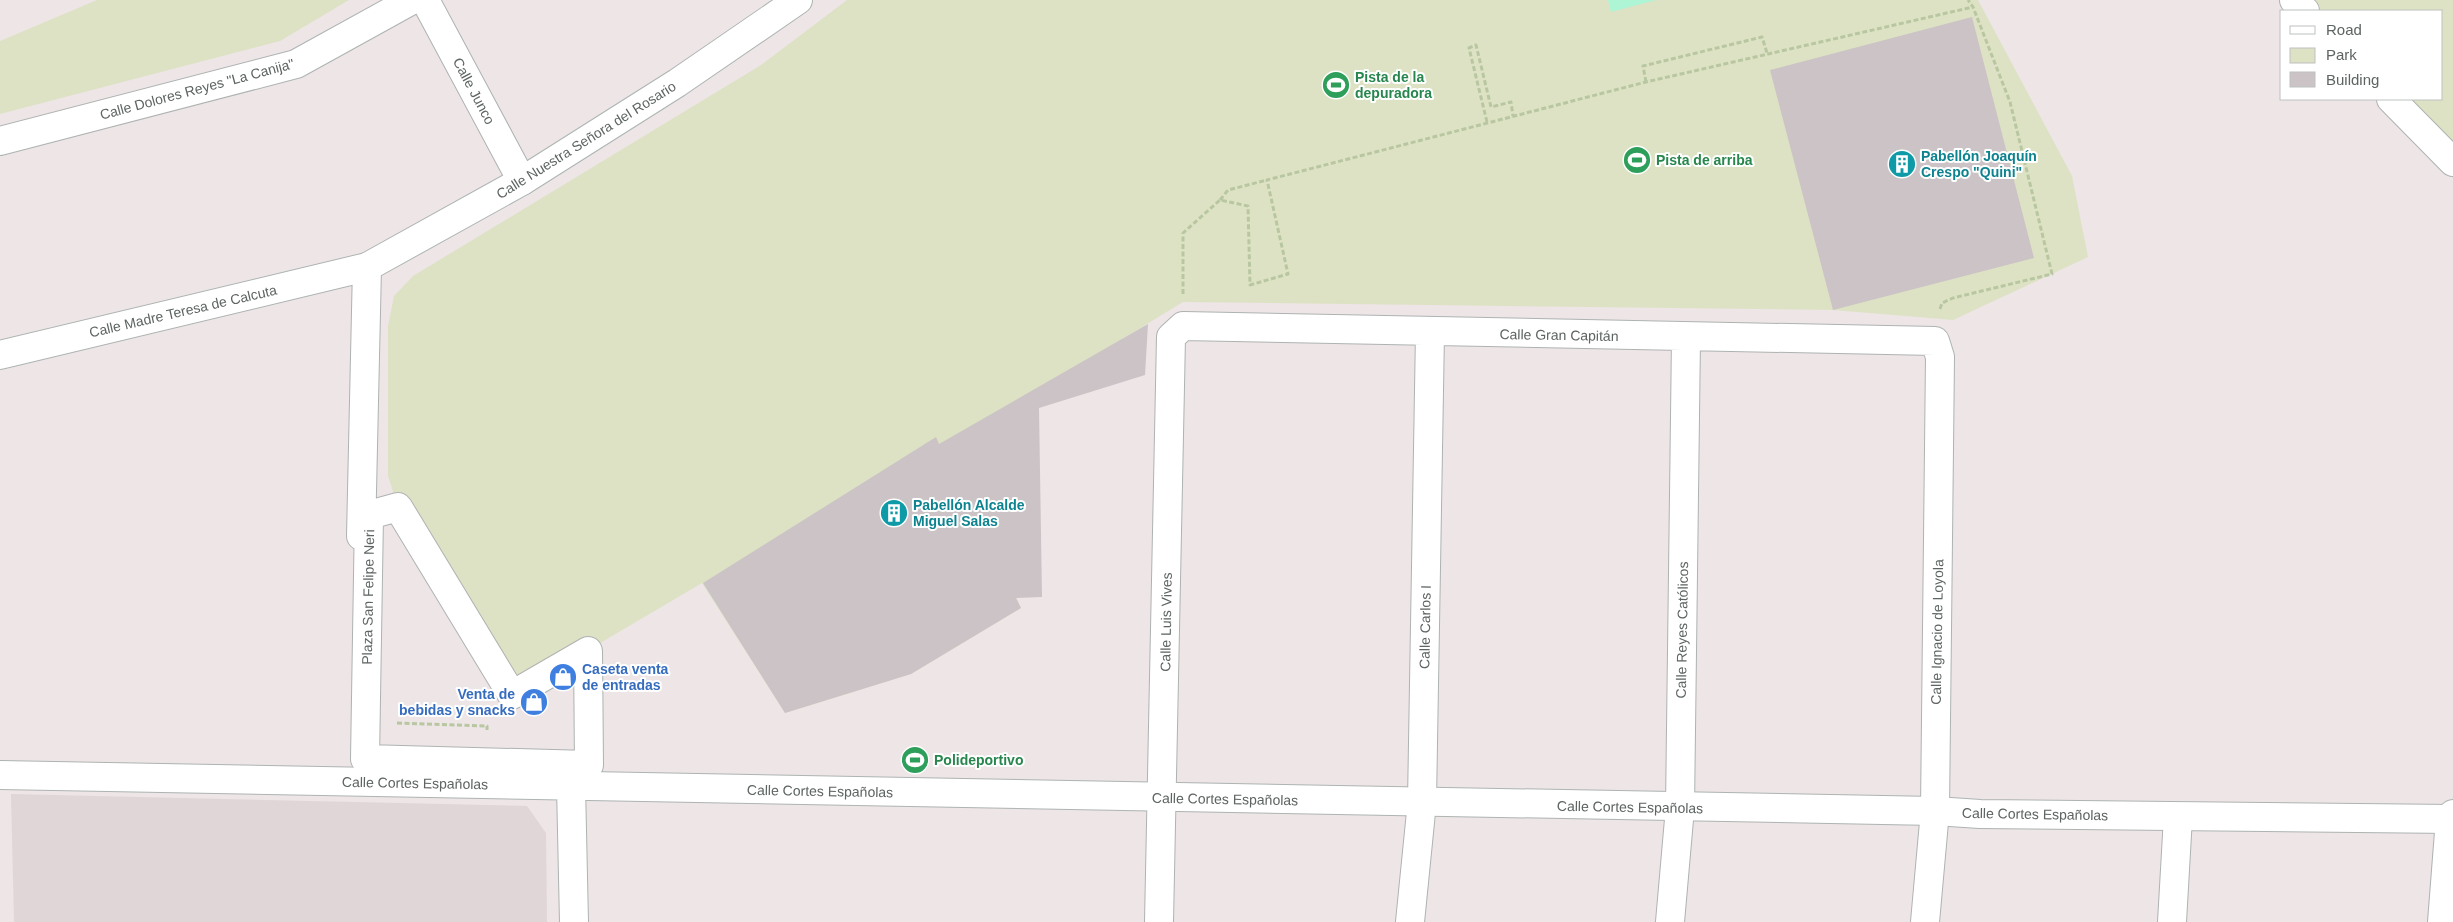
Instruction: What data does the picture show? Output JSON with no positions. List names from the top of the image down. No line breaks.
{"streets":{"street":["Calle Dolores Reyes \"La Canija\"","Calle Junco","Calle Nuestra Señora del Rosario","Calle Madre Teresa de Calcuta","Calle Gran Capitán","Plaza San Felipe Neri","Calle Luis Vives","Calle Carlos I","Calle Reyes Católicos","Calle Ignacio de Loyola","Calle Cortes Españolas"]},"crossings":[["Calle Junco","Calle Nuestra Señora del Rosario"],["Calle Nuestra Señora del Rosario","Calle Madre Teresa de Calcuta"],["Calle Nuestra Señora del Rosario","Plaza San Felipe Neri"],["Calle Madre Teresa de Calcuta","Plaza San Felipe Neri"],["Calle Gran Capitán","Calle Luis Vives"],["Calle Gran Capitán","Calle Carlos I"],["Calle Gran Capitán","Calle Reyes Católicos"],["Calle Gran Capitán","Calle Ignacio de Loyola"],["Plaza San Felipe Neri","Calle Cortes Españolas"],["Calle Luis Vives","Calle Cortes Españolas"],["Calle Carlos I","Calle Cortes Españolas"],["Calle Reyes Católicos","Calle Cortes Españolas"],["Calle Ignacio de Loyola","Calle Cortes Españolas"]],"places":{"sports":["Pista de la depuradora","Pista de arriba","Polideportivo"],"building":["Pabellón Joaquín Crespo \"Quini\"","Pabellón Alcalde Miguel Salas"],"shop":["Caseta venta de entradas","Venta de bebidas y snacks"]},"legend":["Road","Park","Building"]}
